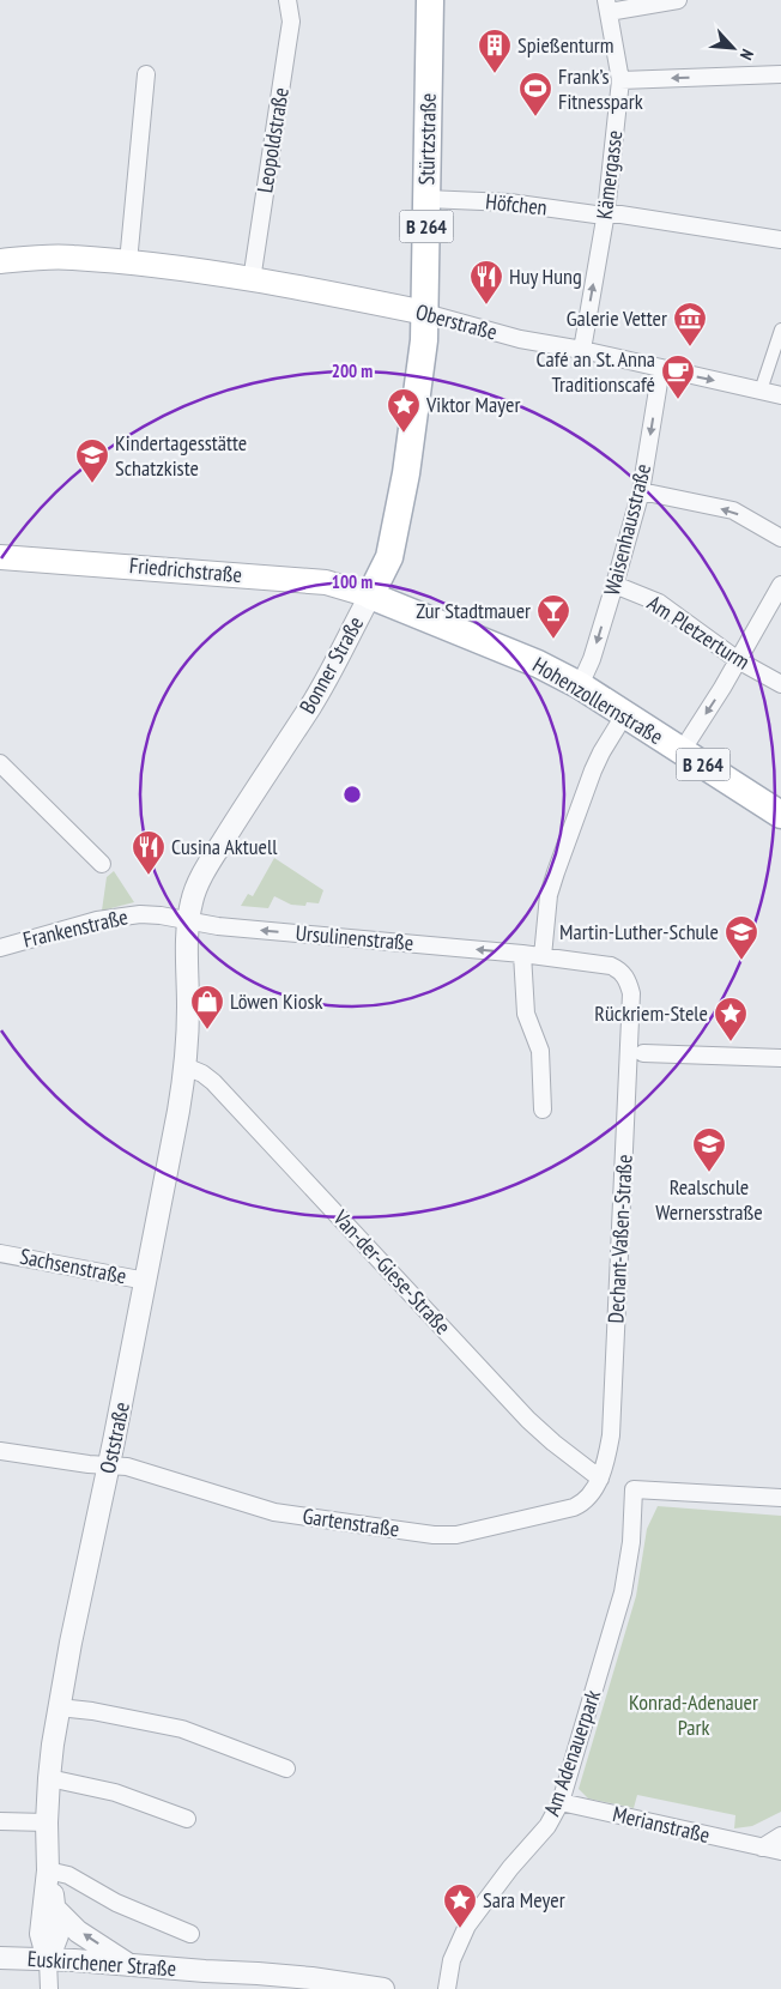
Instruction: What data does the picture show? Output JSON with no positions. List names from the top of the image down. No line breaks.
{"streets":{"main road":["Stürtzstraße","B 264","Oberstraße","Friedrichstraße","Bonner Straße","Hohenzollernstraße"],"street":["Leopoldstraße","Kämergasse","Höfchen","Waisenhausstraße","Am Pletzerturm","Frankenstraße","Ursulinenstraße","Dechant-Vaßen-Straße","Sachsenstraße","Van-der-Giese-Straße","Oststraße","Gartenstraße","Am Adenauerpark","Merianstraße","Euskirchener Straße"]},"crossings":[["Stürtzstraße","Höfchen"],["Stürtzstraße","Oberstraße"],["Stürtzstraße","Bonner Straße"],["Leopoldstraße","Oberstraße"],["Kämergasse","Höfchen"],["Kämergasse","Oberstraße"],["Oberstraße","Waisenhausstraße"],["Oberstraße","Bonner Straße"],["Waisenhausstraße","Am Pletzerturm"],["Waisenhausstraße","Hohenzollernstraße"],["Friedrichstraße","Bonner Straße"],["Friedrichstraße","Hohenzollernstraße"],["Bonner Straße","Hohenzollernstraße"],["Bonner Straße","Frankenstraße"],["Bonner Straße","Ursulinenstraße"],["Bonner Straße","Oststraße"],["Frankenstraße","Ursulinenstraße"],["Frankenstraße","Oststraße"],["Ursulinenstraße","Dechant-Vaßen-Straße"],["Ursulinenstraße","Oststraße"],["Dechant-Vaßen-Straße","Van-der-Giese-Straße"],["Dechant-Vaßen-Straße","Gartenstraße"],["Sachsenstraße","Oststraße"],["Van-der-Giese-Straße","Oststraße"],["Van-der-Giese-Straße","Gartenstraße"],["Oststraße","Gartenstraße"],["Oststraße","Euskirchener Straße"],["Am Adenauerpark","Merianstraße"]],"one_way":["Kämergasse","Ursulinenstraße"],"parks":["Konrad-Adenauer Park"],"places":{"building":["Spießenturm"],"sports":["Frank’s Fitnesspark"],"restaurant":["Huy Hung","Cusina Aktuell"],"museum":["Galerie Vetter"],"cafe":["Café an St. Anna Traditionscafé"],"place":["Viktor Mayer","Rückriem-Stele","Sara Meyer"],"school or university":["Kindertagesstätte Schatzkiste","Martin-Luther-Schule","Realschule Wernersstraße"],"bar":["Zur Stadtmauer"],"shop":["Löwen Kiosk"]},"north":"bottom right","rings":["200 m","100 m"]}
